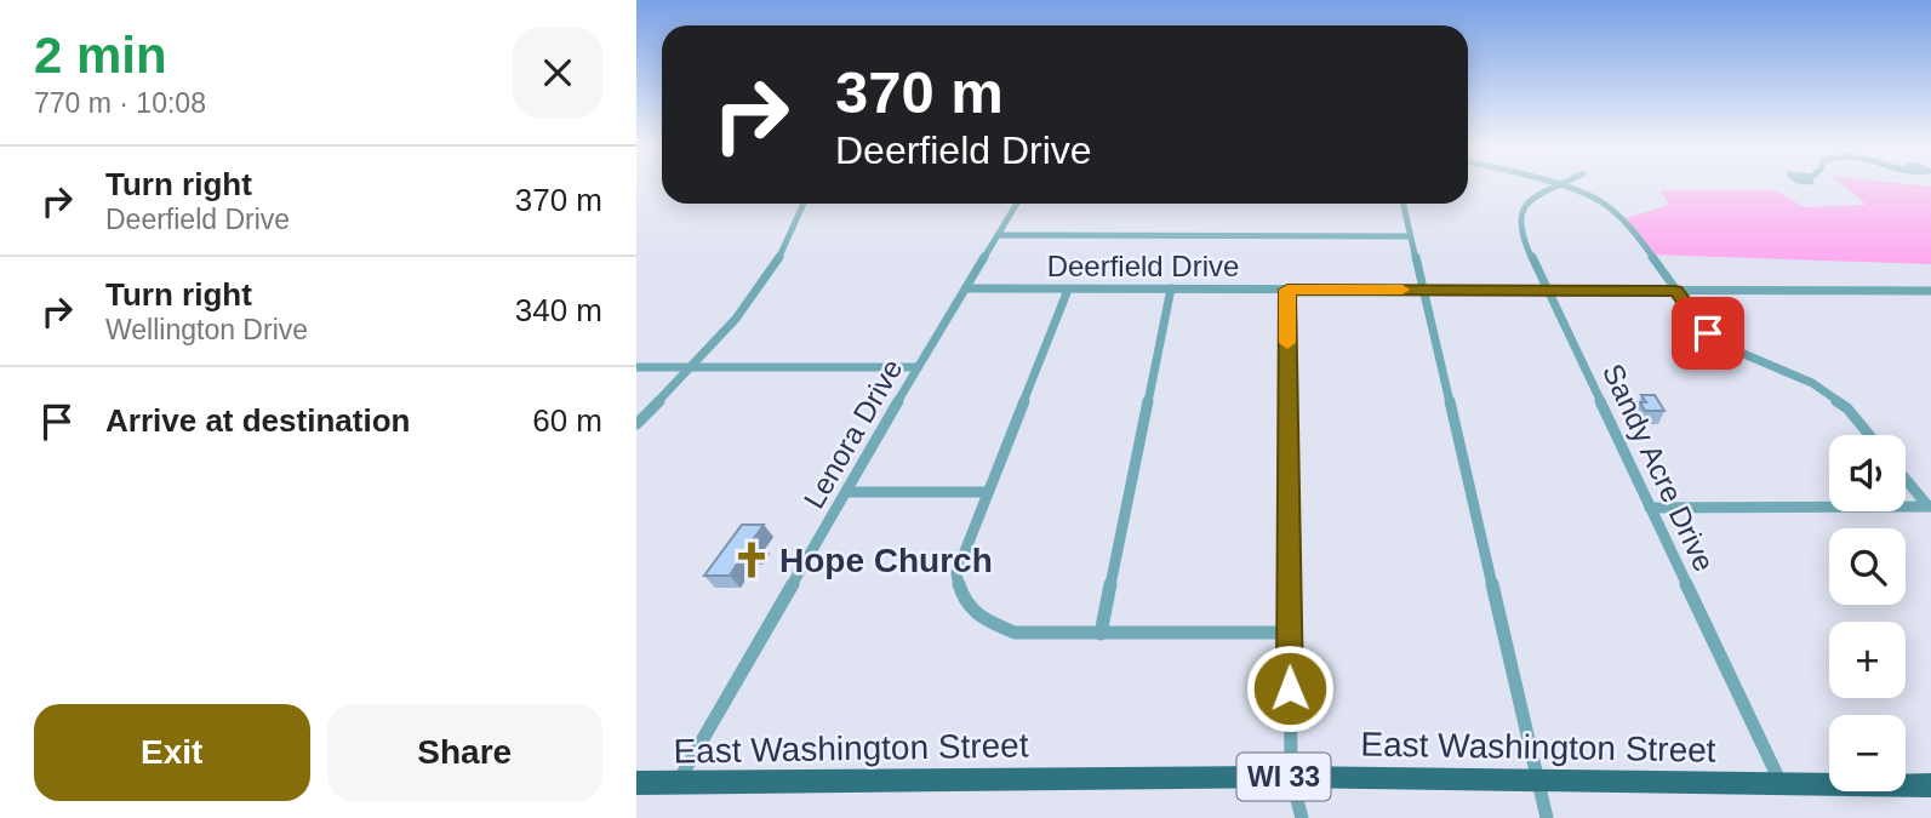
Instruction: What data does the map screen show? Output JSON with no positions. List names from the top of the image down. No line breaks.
{"streets":{"main road":["East Washington Street","WI 33"],"street":["Deerfield Drive","Lenora Drive","Sandy Acre Drive"]},"crossings":[["Deerfield Drive","Lenora Drive"],["Deerfield Drive","Sandy Acre Drive"],["Lenora Drive","East Washington Street"],["Sandy Acre Drive","East Washington Street"]],"places":{"church":["Hope Church"]},"page":{"heading":["2 min","770 m · 10:08"],"turn":["370 m","Deerfield Drive"],"list":[{"name":"Turn right","note":"Deerfield Drive","value":"370 m"},{"name":"Turn right","note":"Wellington Drive","value":"340 m"},{"name":"Arrive at destination","value":"60 m"}],"map_buttons":["+","−"],"buttons":["Exit","Share"]}}
